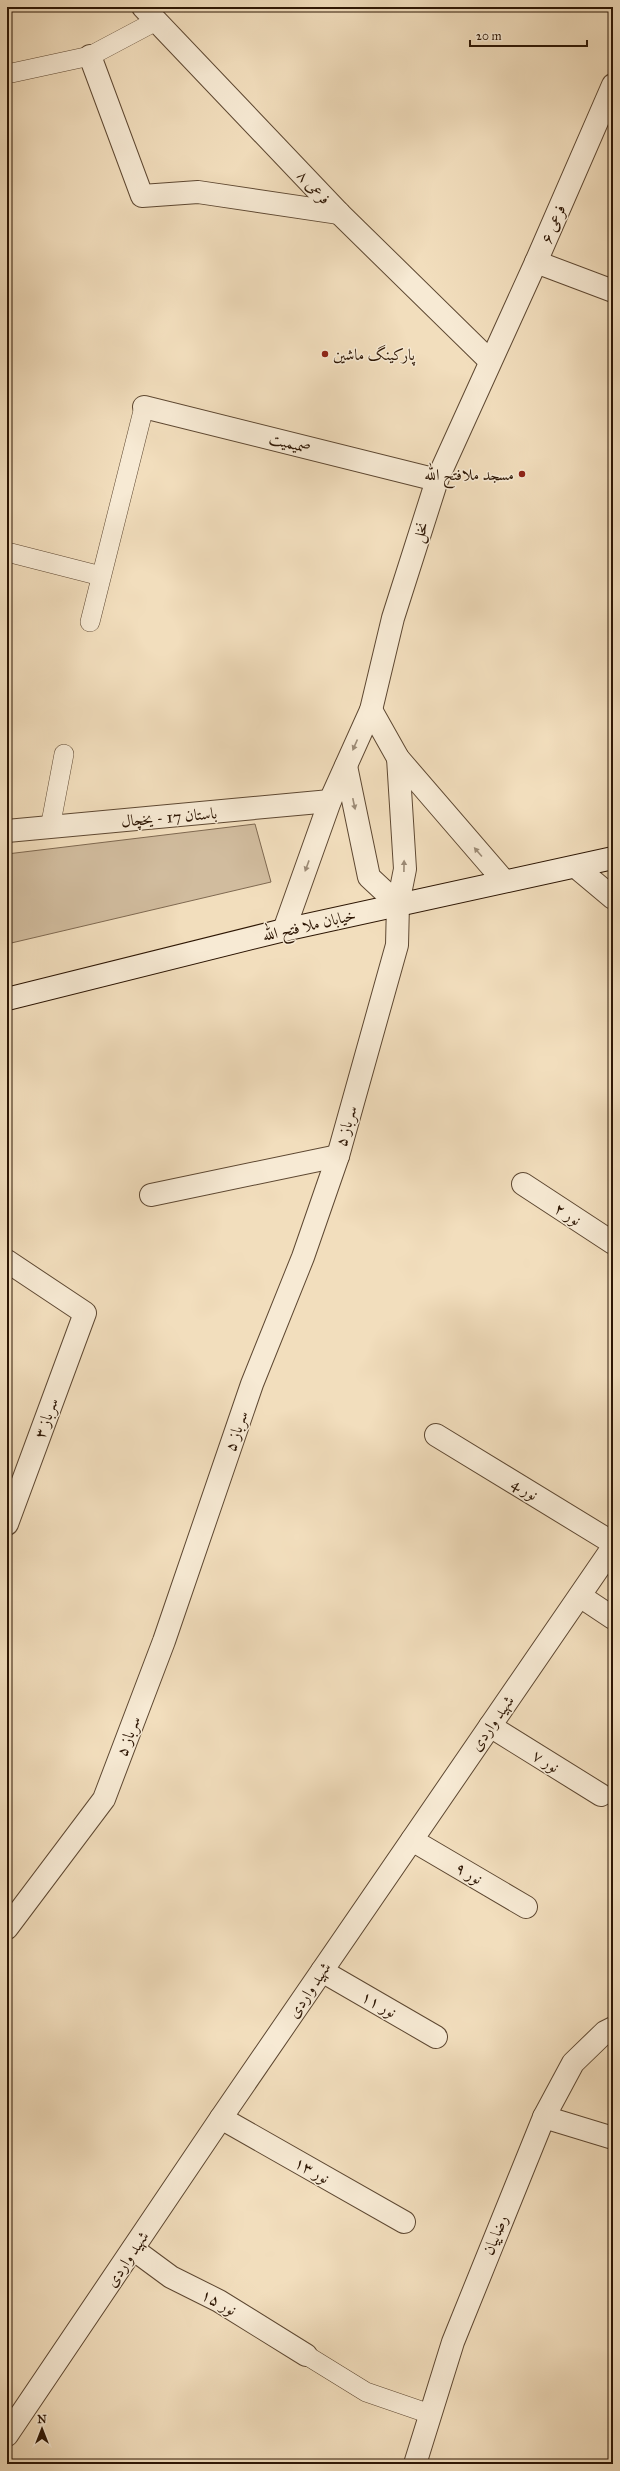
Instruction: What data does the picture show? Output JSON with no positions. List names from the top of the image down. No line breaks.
{"streets":{"street":["فرعی ۸","فرعی ۶","صمیمیت","نخل","باستان 17 - یخچال","خیابان ملا فتح الله","سرباز ۵","نور ۲","سرباز ۳","نور 4","شهید واردی","نور ۷","نور ۹","نور ۱۱","نور ۱۳","رضاییان","نور ۱۵"]},"crossings":[["فرعی ۸","فرعی ۶"],["فرعی ۸","نخل"],["فرعی ۶","نخل"],["صمیمیت","نخل"],["نخل","باستان 17 - یخچال"],["نخل","خیابان ملا فتح الله"],["خیابان ملا فتح الله","سرباز ۵"],["شهید واردی","نور ۷"],["شهید واردی","نور ۹"],["شهید واردی","نور ۱۱"],["شهید واردی","نور ۱۳"],["شهید واردی","نور ۱۵"]],"places":["پارکینگ ماشین","مسجد ملافتح الله"],"scale_bar":"20 m","north":"top"}
